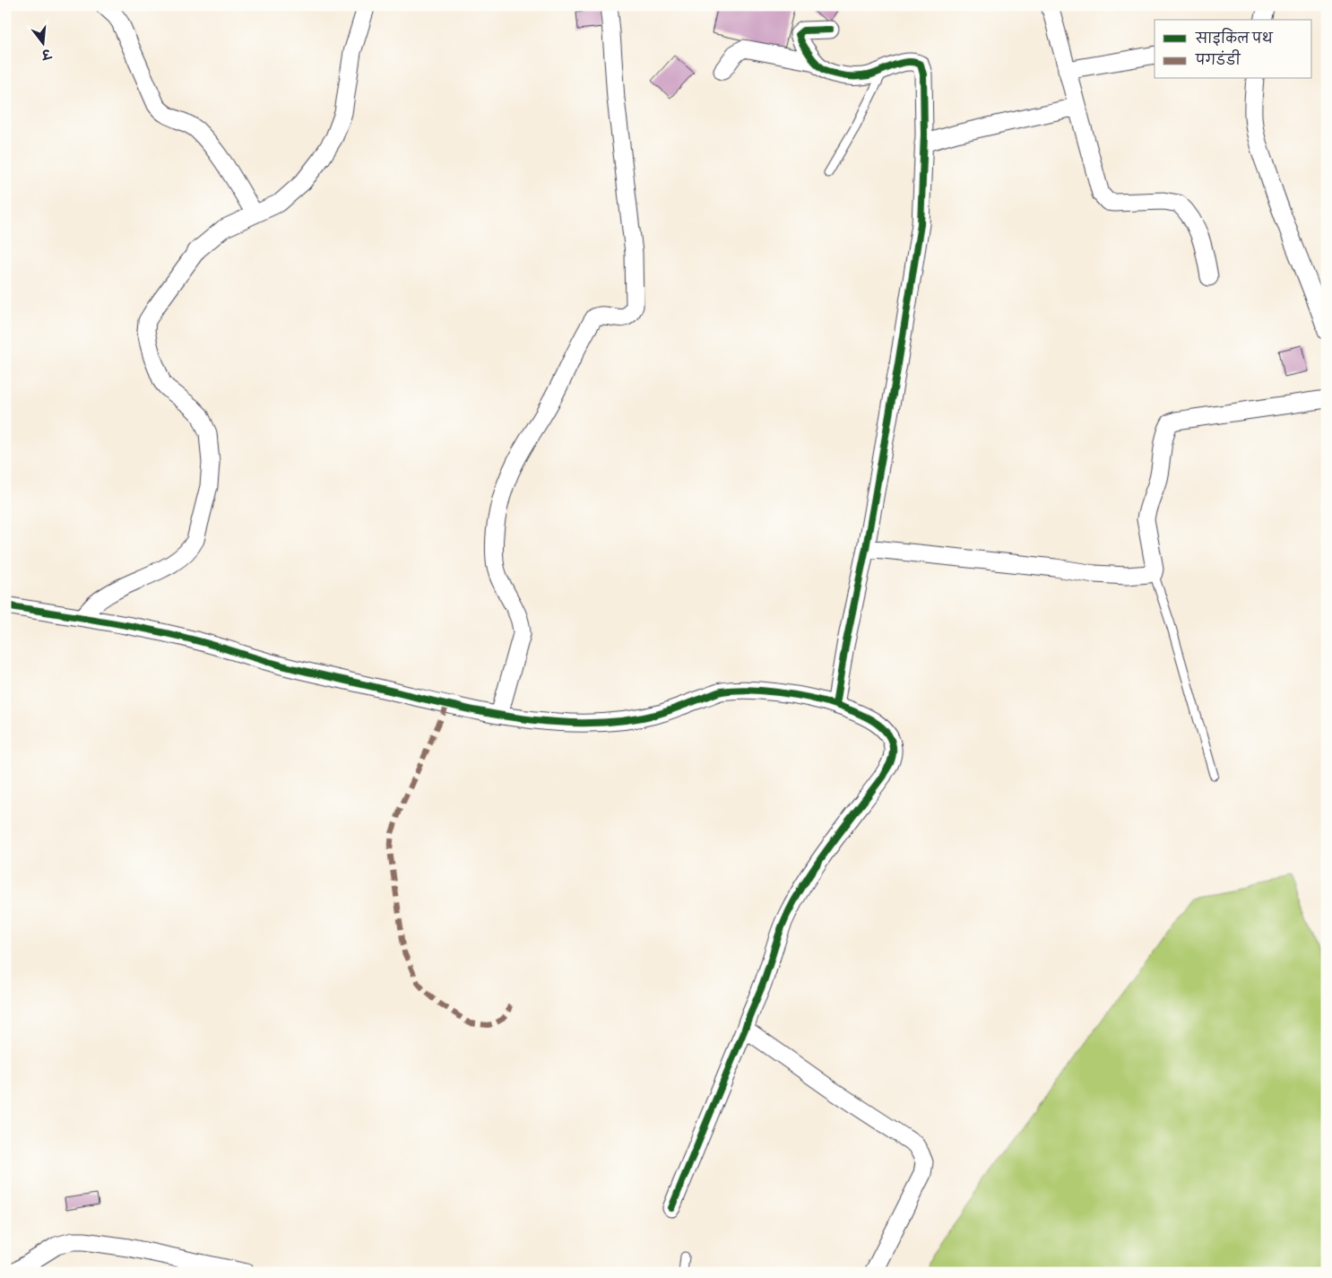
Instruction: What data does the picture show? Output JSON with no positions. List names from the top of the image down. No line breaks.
{"legend":["साइकिल पथ","पगडंडी"],"north":"bottom"}
